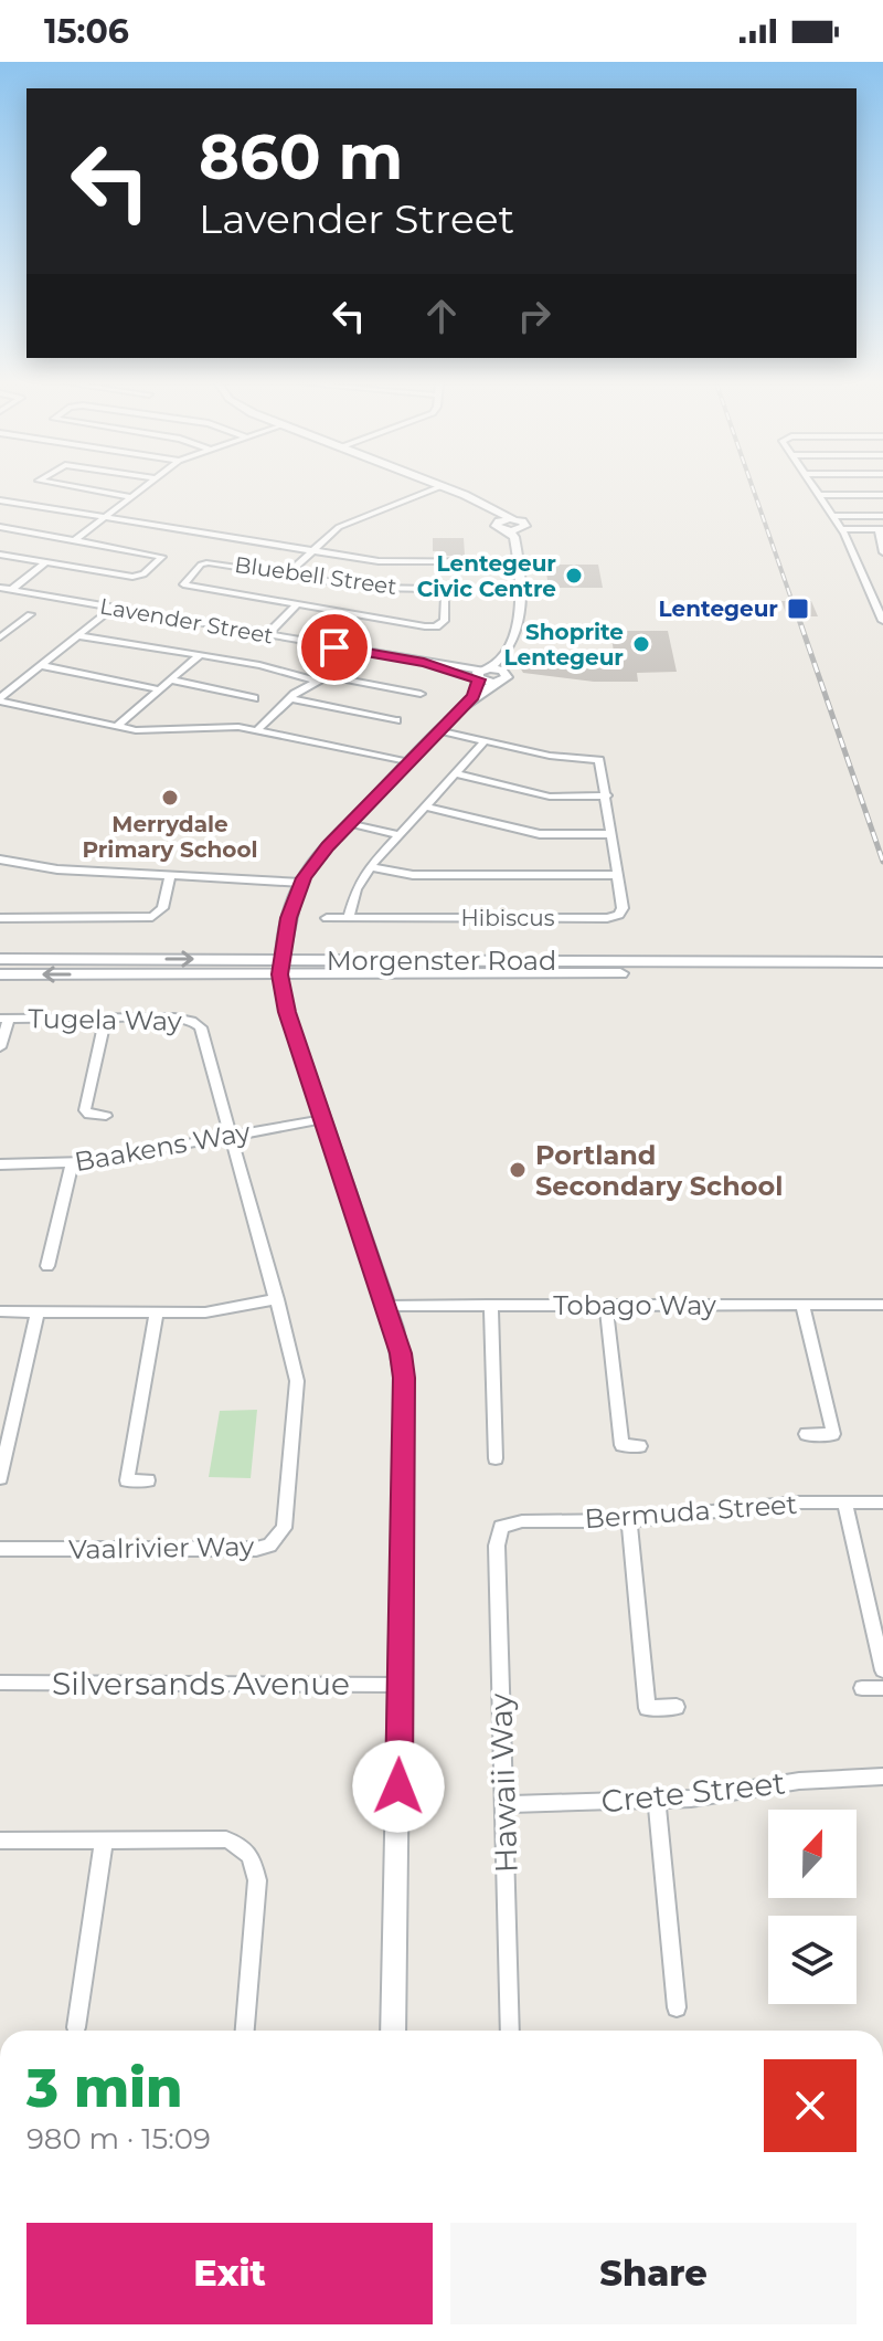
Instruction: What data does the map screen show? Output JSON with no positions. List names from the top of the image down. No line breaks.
{"streets":{"main road":["Morgenster Road"],"street":["Bluebell Street","Lavender Street","Hibiscus","Tugela Way","Baakens Way","Tobago Way","Bermuda Street","Vaalrivier Way","Silversands Avenue","Hawaii Way","Crete Street"]},"crossings":[["Bluebell Street","Lavender Street"],["Tugela Way","Baakens Way"],["Tugela Way","Vaalrivier Way"],["Baakens Way","Vaalrivier Way"],["Bermuda Street","Hawaii Way"],["Hawaii Way","Crete Street"]],"places":{"other":["Lentegeur Civic Centre","Shoprite Lentegeur","Merrydale Primary School","Portland Secondary School"],"transit":["Lentegeur"]},"north":"top","page":{"status":"15:06","turn":["860 m","Lavender Street"],"heading":["3 min","980 m · 15:09"],"buttons":["Exit","Share"]}}
